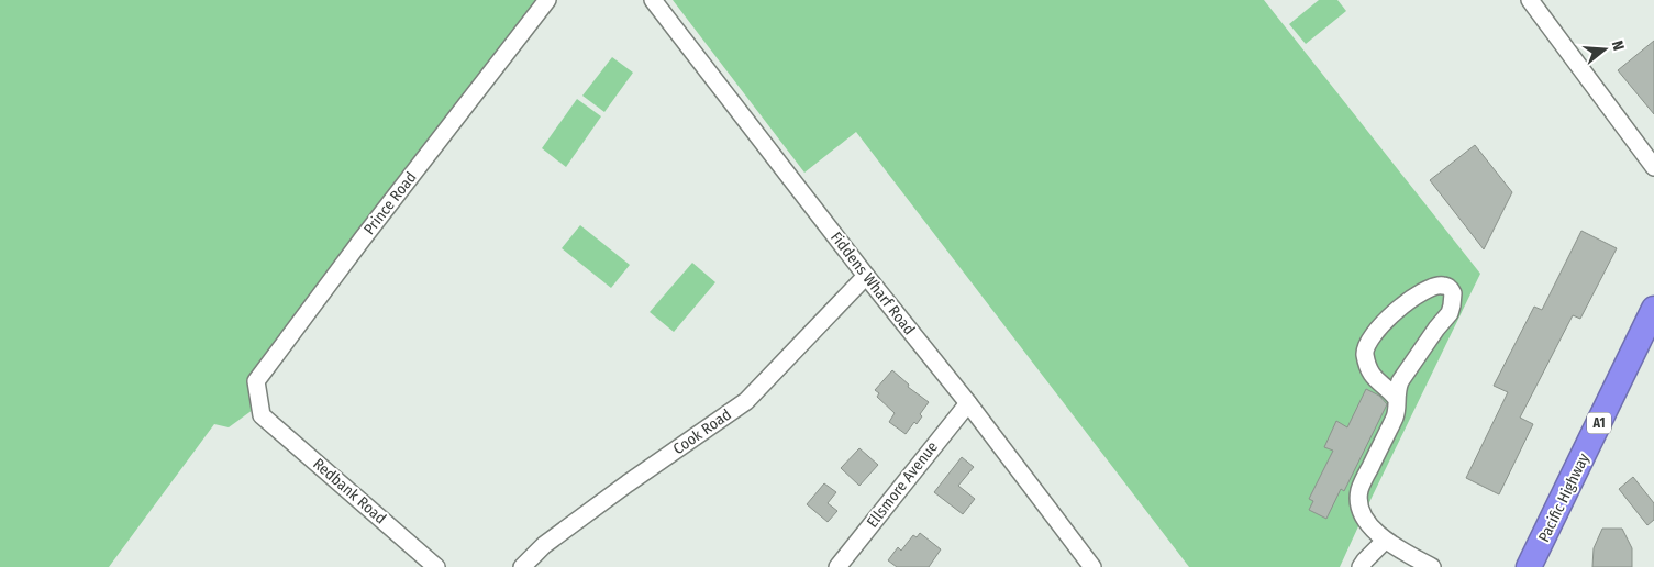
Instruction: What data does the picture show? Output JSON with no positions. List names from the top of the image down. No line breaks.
{"streets":{"highway":["A1","Pacific Highway"],"street":["Prince Road","Fiddens Wharf Road","Cook Road","Ellsmore Avenue","Redbank Road"]},"crossings":[["Prince Road","Redbank Road"],["Fiddens Wharf Road","Cook Road"],["Fiddens Wharf Road","Ellsmore Avenue"]],"north":"right"}
